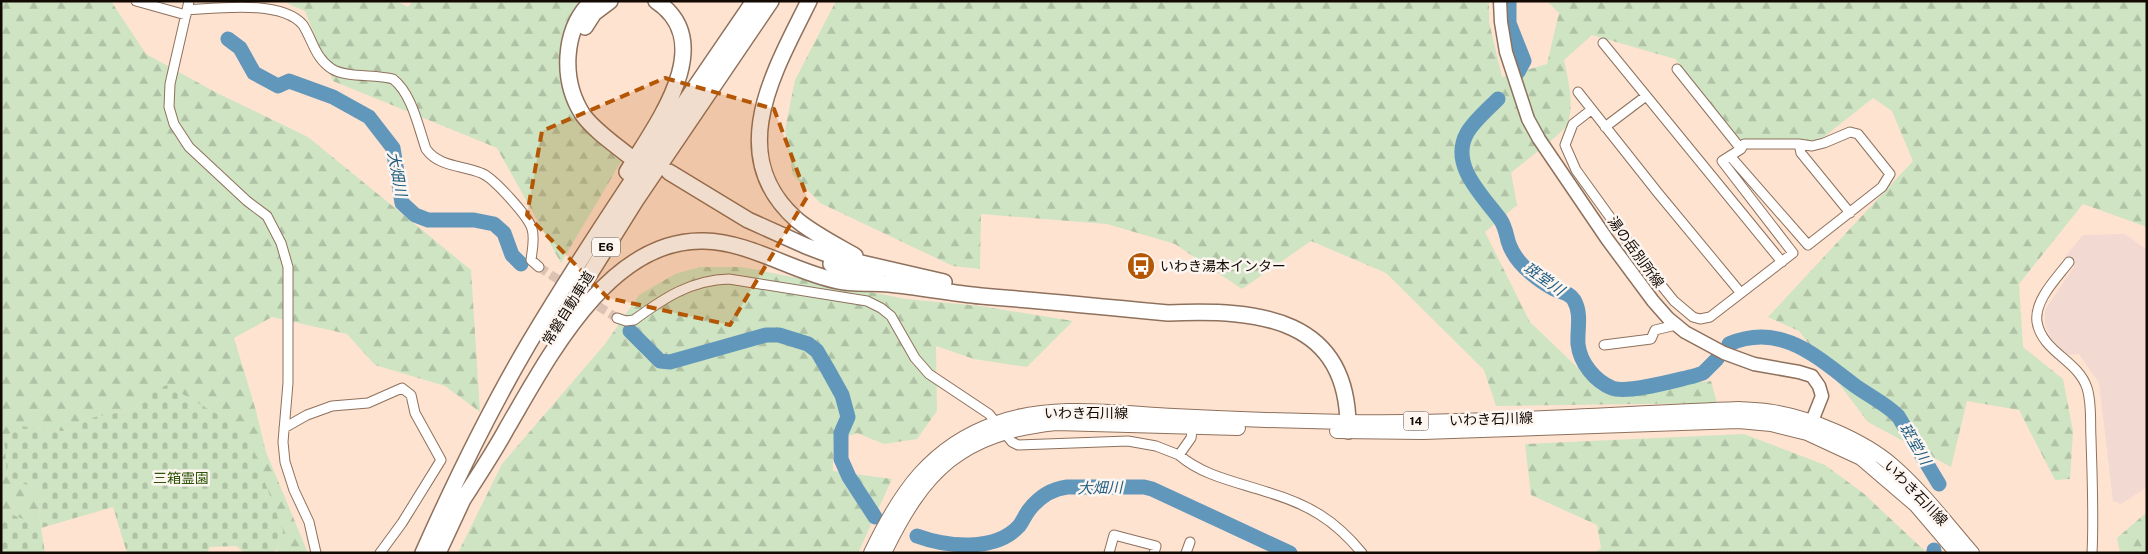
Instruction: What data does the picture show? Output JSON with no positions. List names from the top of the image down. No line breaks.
{"streets":{"highway":["E6","常磐自動車道"],"main road":["湯の岳別所線","いわき石川線","14"]},"crossings":[["湯の岳別所線","いわき石川線"]],"water":["大畑川","斑堂川"],"parks":["三箱霊園"],"places":{"bus stop":["いわき湯本インター"]}}
